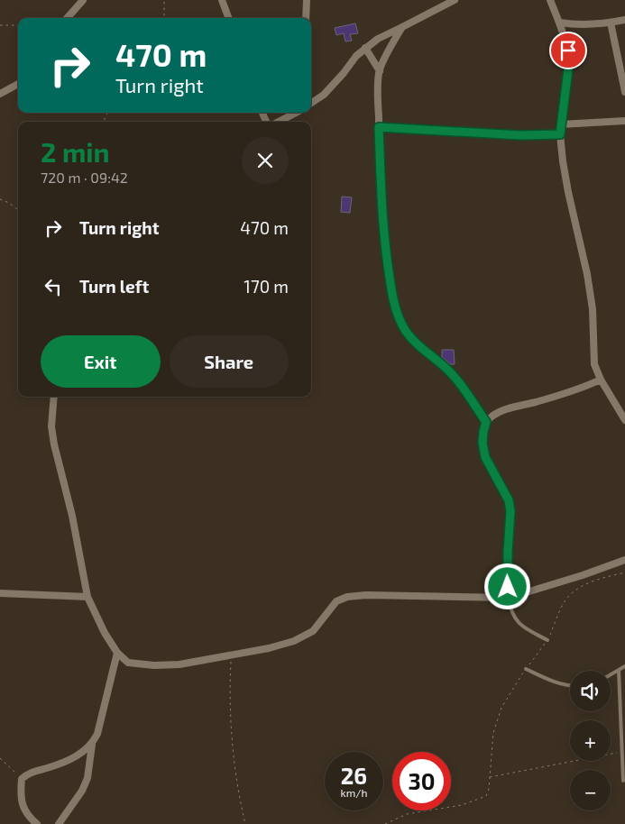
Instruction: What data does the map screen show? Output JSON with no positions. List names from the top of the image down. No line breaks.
{"page":{"turn":["470 m","Turn right"],"heading":["2 min","720 m · 09:42"],"list":[{"name":"Turn right","value":"470 m"},{"name":"Turn left","value":"170 m"}],"buttons":["Exit","Share"],"map_buttons":["+","−"],"speed":"26 km/h","limit":"30"}}
